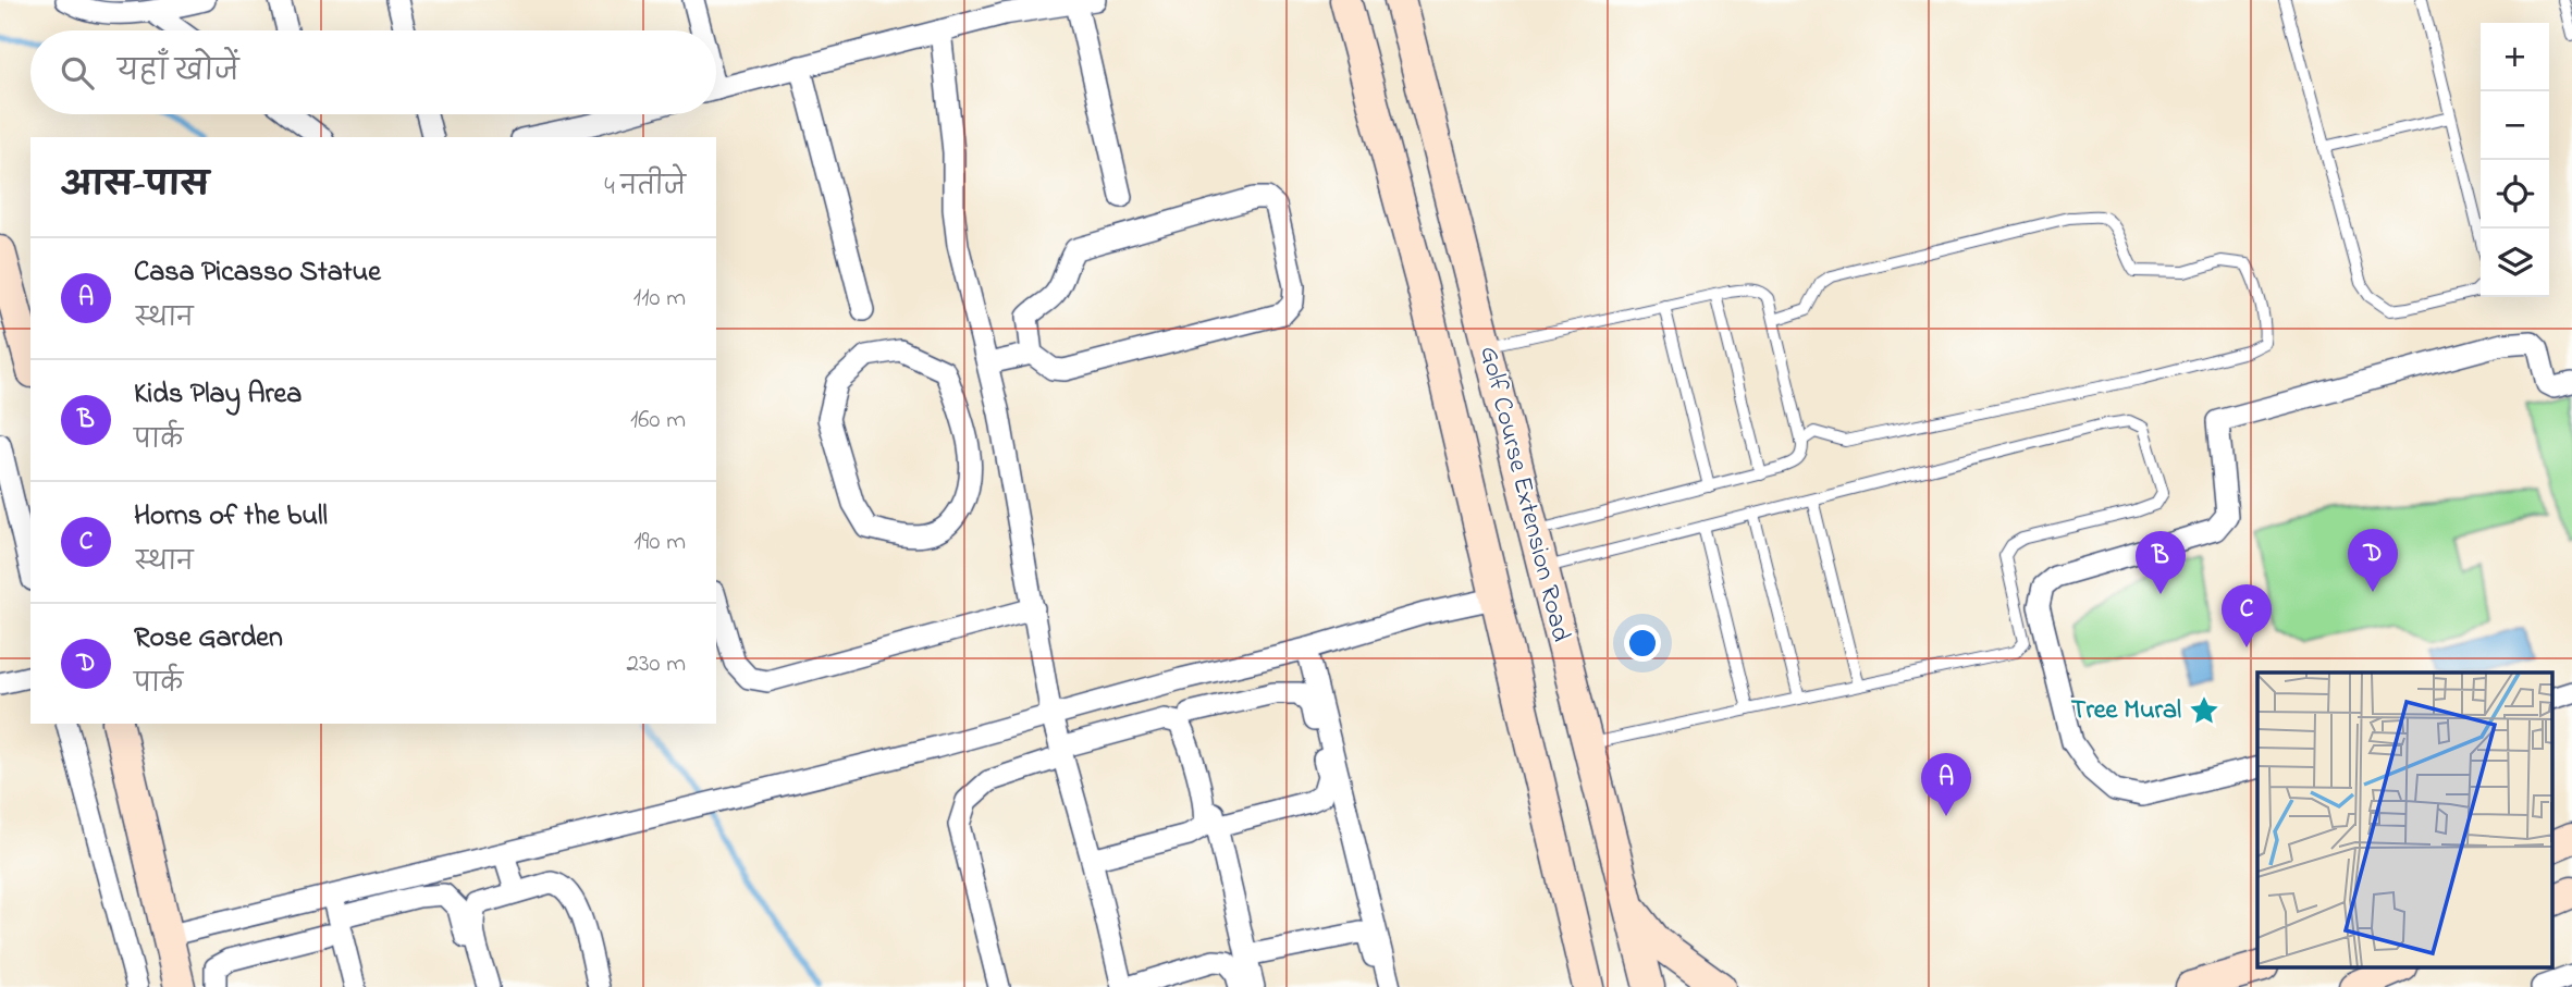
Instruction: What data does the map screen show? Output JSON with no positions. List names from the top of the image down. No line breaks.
{"streets":{"main road":["Golf Course Extension Road"]},"places":{"place":["Tree Mural"]},"page":{"map_buttons":["+","−"],"search":"यहाँ खोजें","heading":["आस-पास","4 नतीजे"],"list":[{"mark":"A","name":"Casa Picasso Statue","note":"स्थान","value":"110 m"},{"mark":"B","name":"Kids Play Area","note":"पार्क","value":"160 m"},{"mark":"C","name":"Horns of the bull","note":"स्थान","value":"190 m"},{"mark":"D","name":"Rose Garden","note":"पार्क","value":"230 m"}],"pins":["D","B","C","A"]}}
